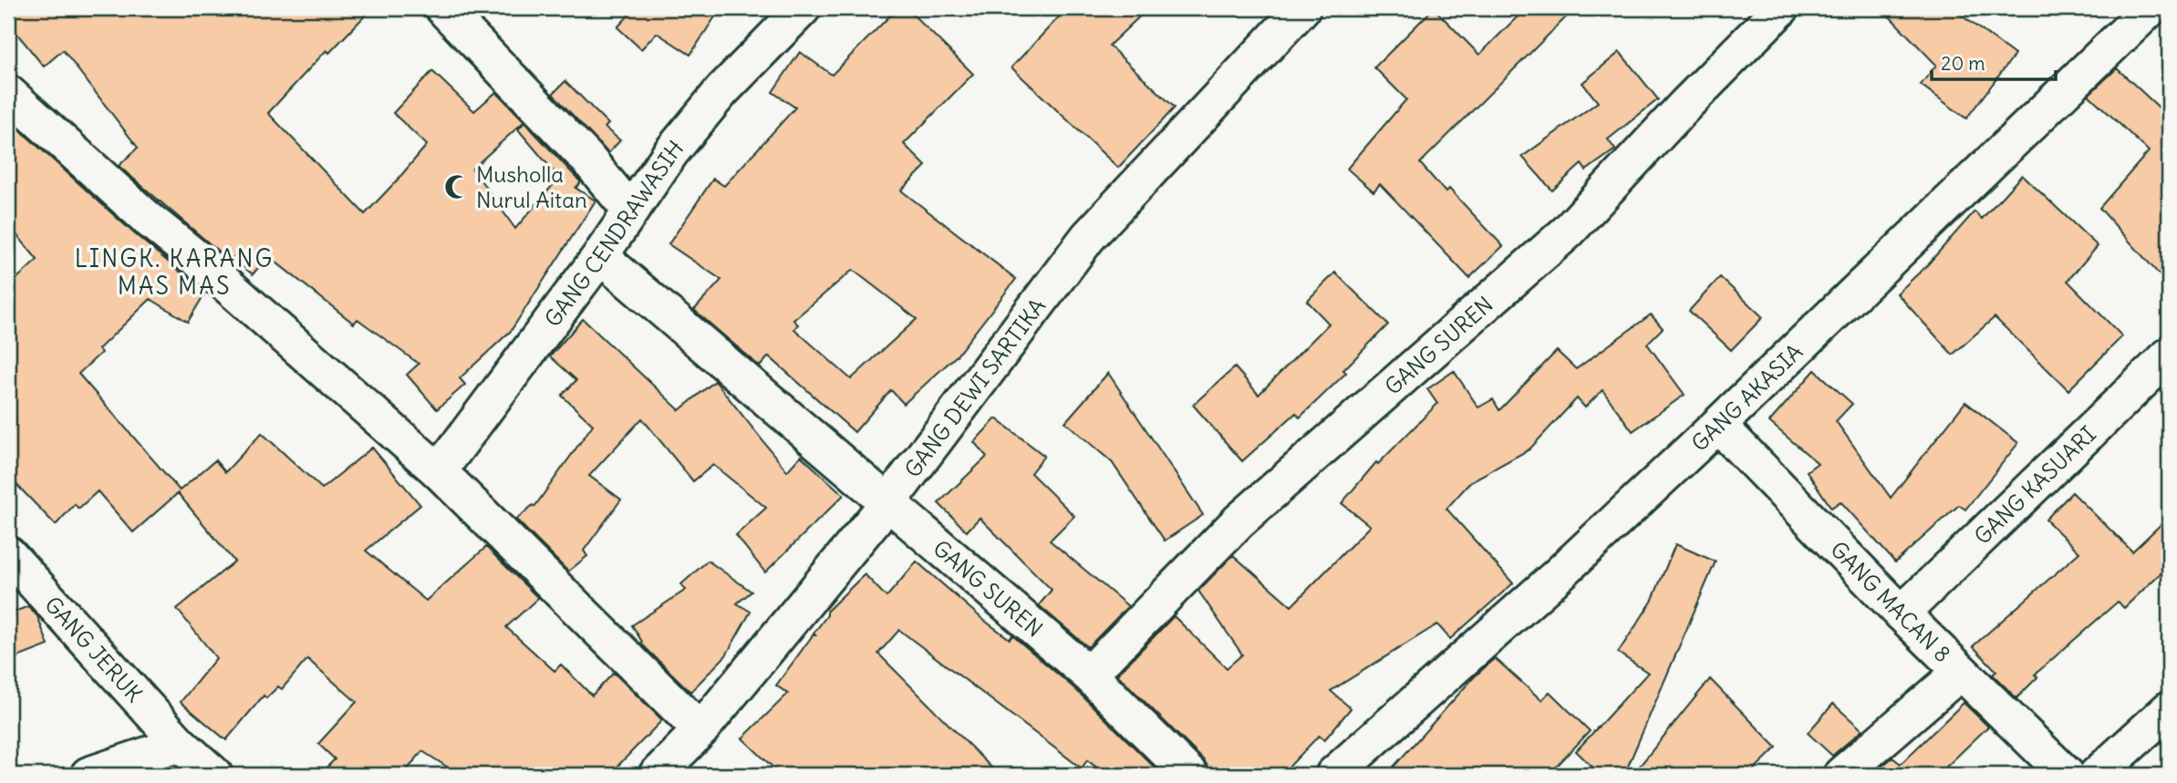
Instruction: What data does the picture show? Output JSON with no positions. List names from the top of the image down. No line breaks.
{"streets":{"street":["GANG CENDRAWASIH","GANG SUREN","GANG DEWI SARTIKA","GANG AKASIA","GANG KASUARI","GANG MACAN 8","GANG JERUK"]},"crossings":[["GANG CENDRAWASIH","GANG SUREN"],["GANG SUREN","GANG DEWI SARTIKA"],["GANG AKASIA","GANG MACAN 8"],["GANG KASUARI","GANG MACAN 8"]],"districts":["LINGK. KARANG MAS MAS"],"places":{"mosque":["Musholla Nurul Aitan"]},"scale_bar":"20 m"}
